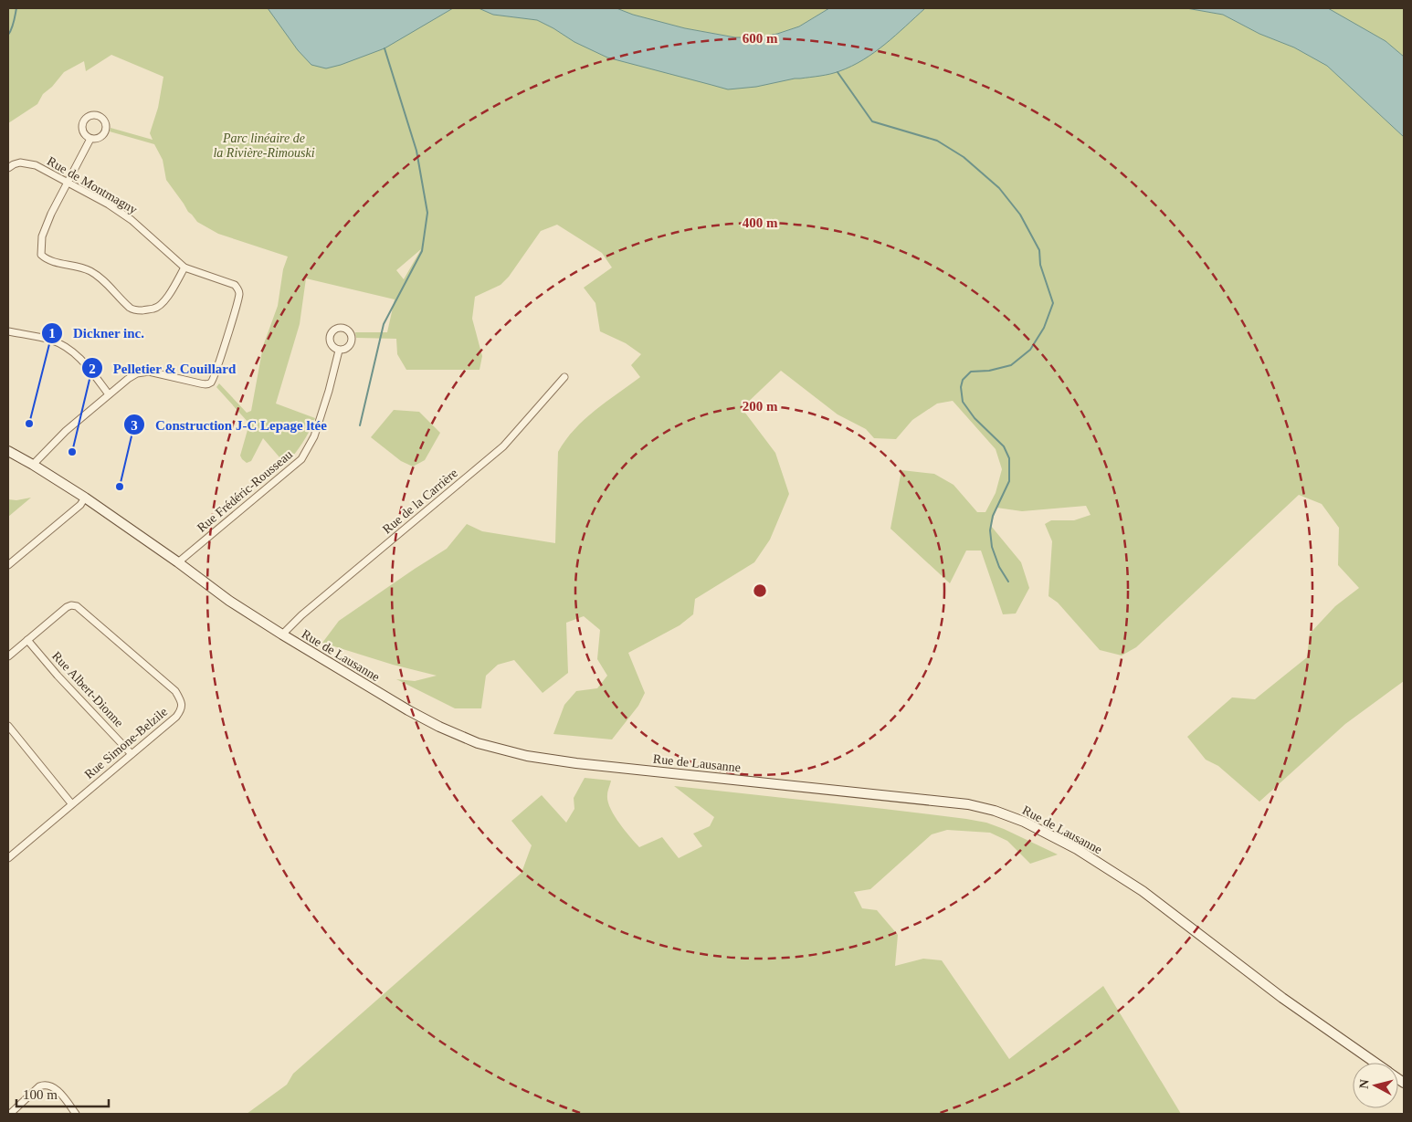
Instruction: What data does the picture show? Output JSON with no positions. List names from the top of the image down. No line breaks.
{"streets":{"street":["Rue de Montmagny","Rue Frédéric-Rousseau","Rue de la Carrière","Rue de Lausanne","Rue Albert-Dionne","Rue Simone-Belzile"]},"crossings":[["Rue de Montmagny","Rue de Lausanne"],["Rue Frédéric-Rousseau","Rue de Lausanne"],["Rue de la Carrière","Rue de Lausanne"],["Rue Albert-Dionne","Rue Simone-Belzile"]],"parks":["Parc linéaire de la Rivière-Rimouski"],"places":["Dickner inc.","Pelletier & Couillard","Construction J-C Lepage ltée"],"scale_bar":"100 m","north":"left","rings":["600 m","400 m","200 m"]}
